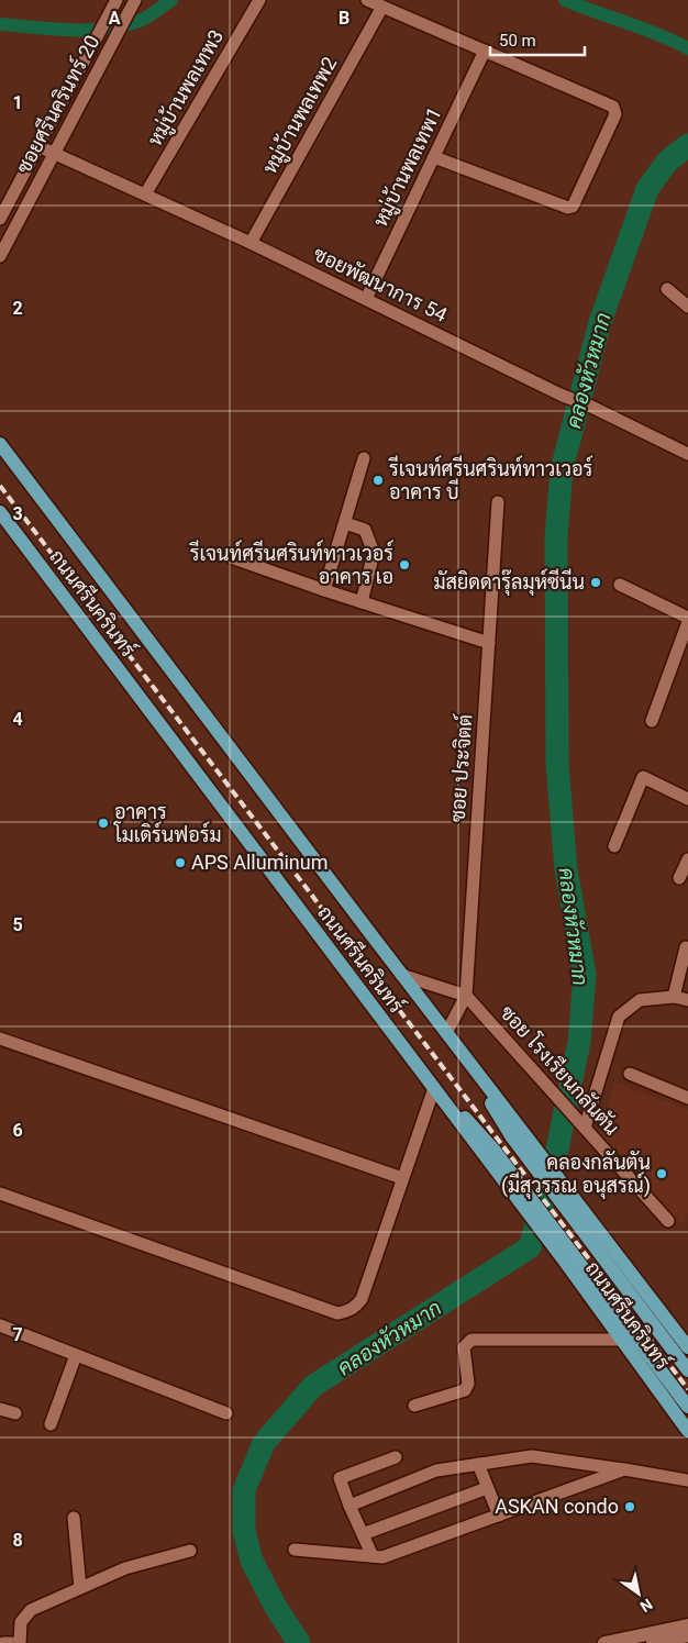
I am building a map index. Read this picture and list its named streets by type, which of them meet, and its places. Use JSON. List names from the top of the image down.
{
  "streets": {
    "main road": ["ถนนศรีนครินทร์"],
    "street": [
      "หมู่บ้านพลเทพ3",
      "ซอยศรีนครินทร์ 20",
      "หมู่บ้านพลเทพ2",
      "หมู่บ้านพลเทพ1",
      "ซอยพัฒนาการ 54",
      "ซอย ประจิตต์",
      "ซอย โรงเรียนกลันตัน"
    ]
  },
  "crossings": [
    ["หมู่บ้านพลเทพ3", "ซอยพัฒนาการ 54"],
    ["ซอยศรีนครินทร์ 20", "ซอยพัฒนาการ 54"],
    ["หมู่บ้านพลเทพ2", "ซอยพัฒนาการ 54"],
    ["หมู่บ้านพลเทพ1", "ซอยพัฒนาการ 54"],
    ["ถนนศรีนครินทร์", "ซอย ประจิตต์"],
    ["ซอย ประจิตต์", "ซอย โรงเรียนกลันตัน"]
  ],
  "water": ["คลองหัวหมาก"],
  "places": [
    "รีเจนท์ศรีนศรินท์ทาวเวอร์ อาคาร บี",
    "รีเจนท์ศรีนศรินท์ทาวเวอร์ อาคาร เอ",
    "มัสยิดดารุ๊ลมุห์ซีนีน",
    "อาคาร โมเดิร์นฟอร์ม",
    "APS Alluminum",
    "คลองกลันตัน (มีสุวรรณ อนุสรณ์)",
    "ASKAN condo"
  ],
  "scale_bar": "50 m",
  "north": "bottom right",
  "grid": {
    "columns": ["A", "B"],
    "rows": [
      "1",
      "2",
      "3",
      "4",
      "5",
      "6",
      "7",
      "8"
    ]
  }
}
